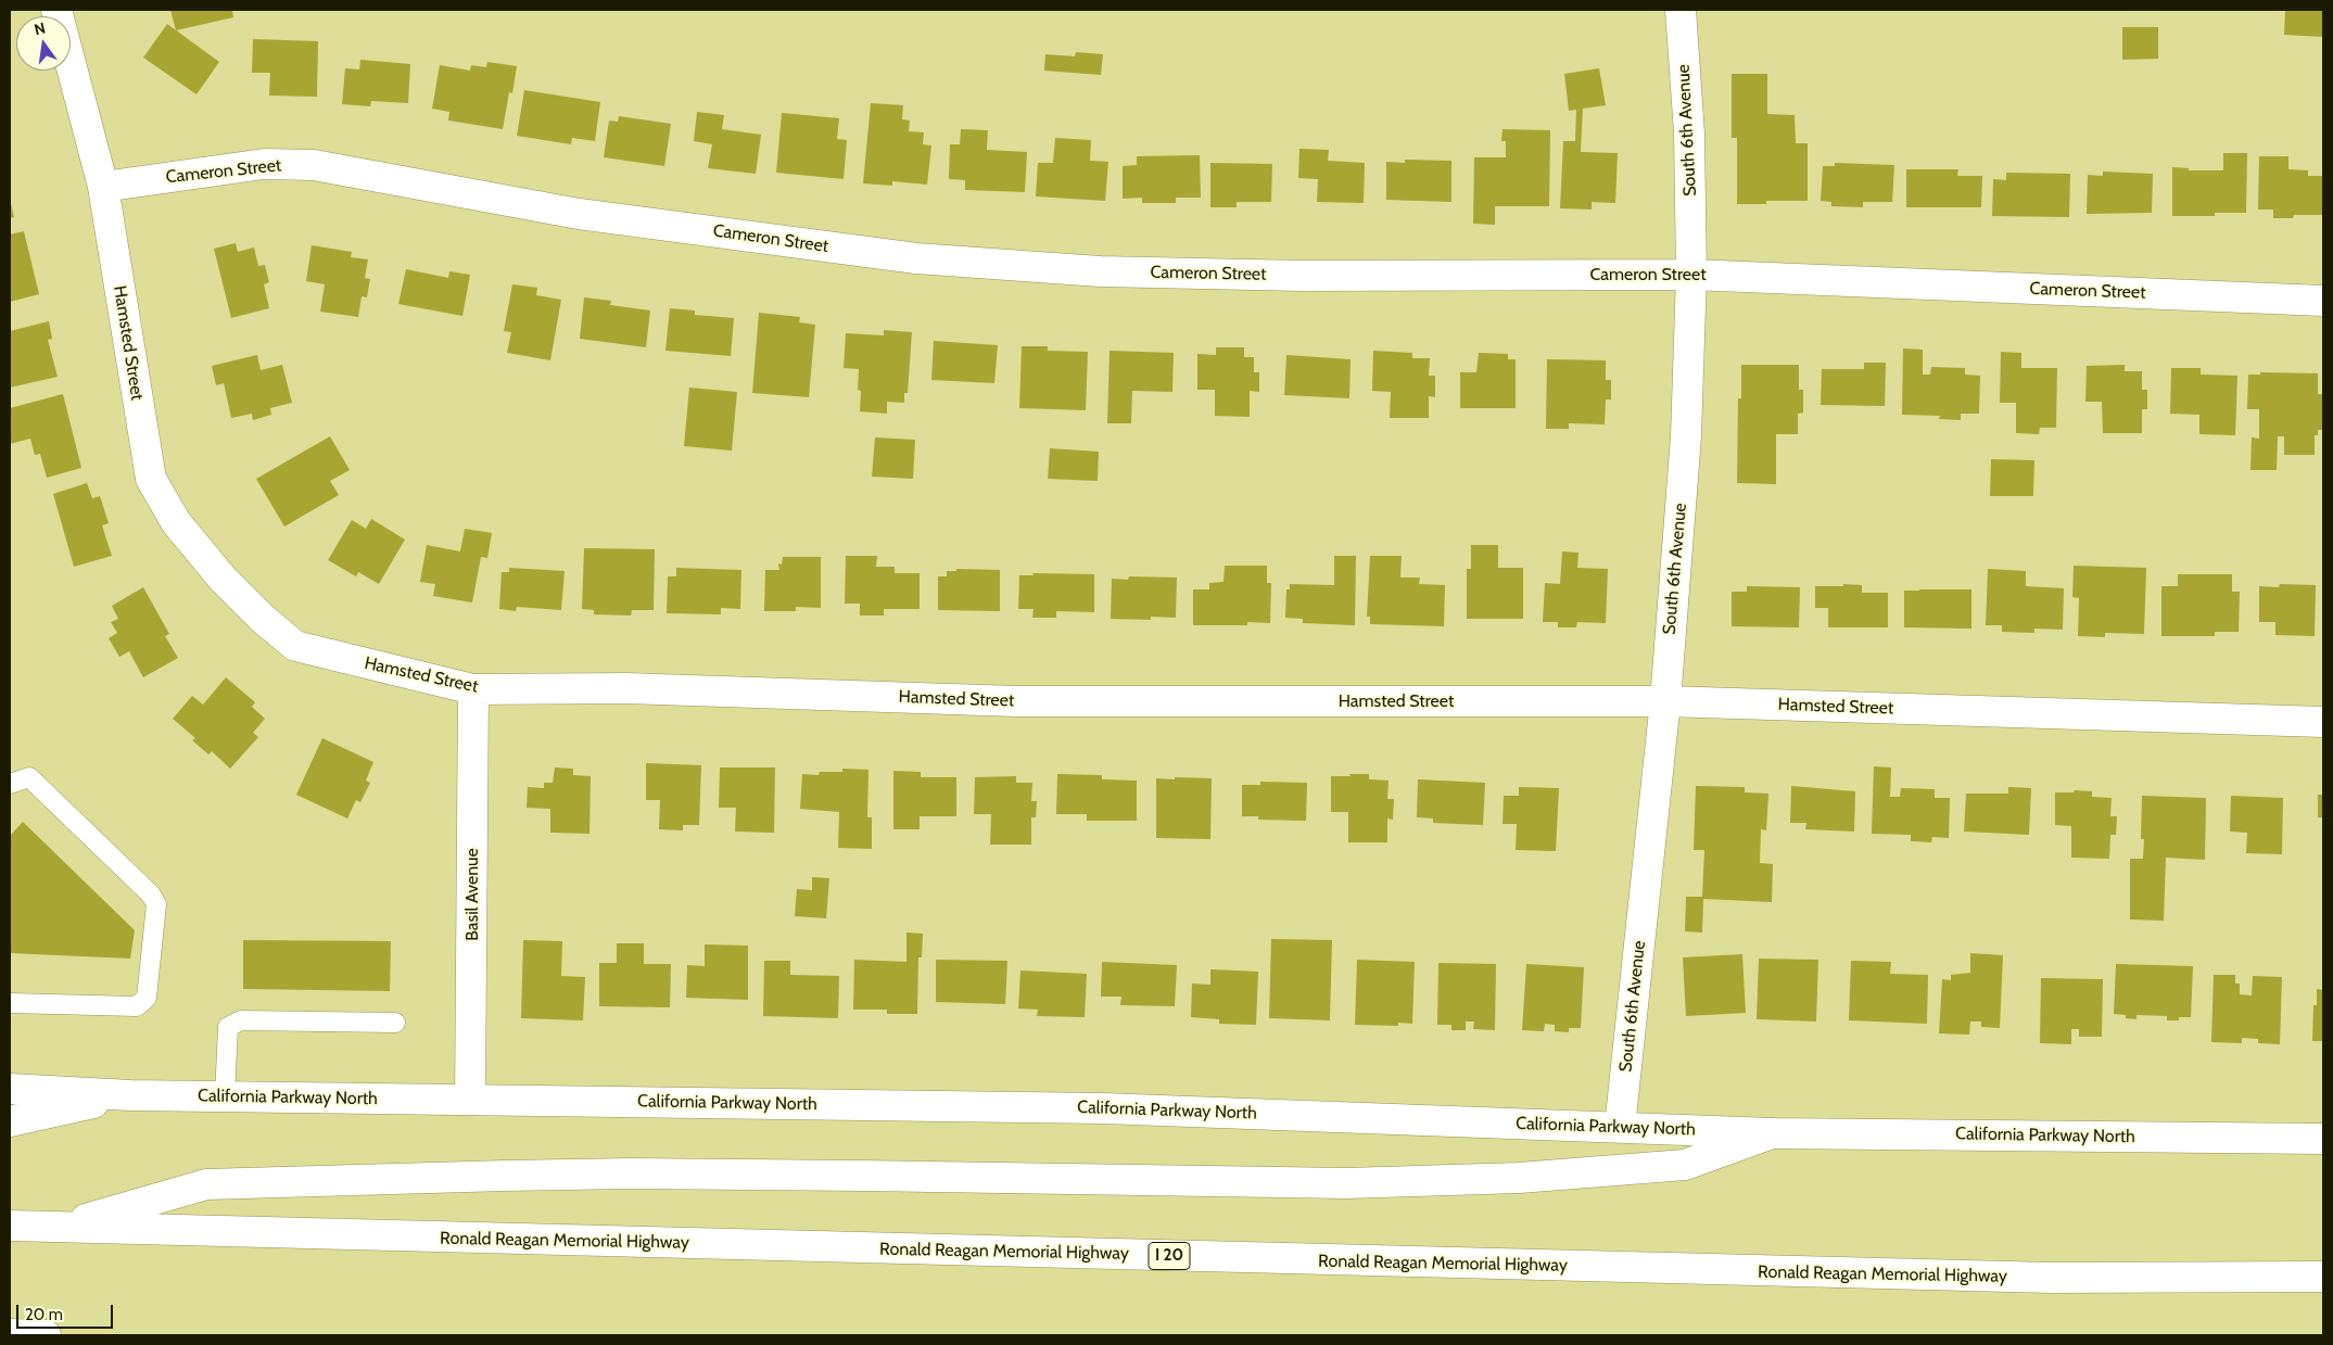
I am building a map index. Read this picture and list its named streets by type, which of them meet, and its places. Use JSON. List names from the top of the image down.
{
  "streets": {
    "main road": [
      "South 6th Avenue",
      "Cameron Street",
      "Hamsted Street",
      "Basil Avenue",
      "California Parkway North",
      "Ronald Reagan Memorial Highway",
      "I 20"
    ]
  },
  "crossings": [
    ["South 6th Avenue", "Cameron Street"],
    ["South 6th Avenue", "Hamsted Street"],
    ["South 6th Avenue", "California Parkway North"],
    ["Cameron Street", "Hamsted Street"],
    ["Hamsted Street", "Basil Avenue"],
    ["Basil Avenue", "California Parkway North"]
  ],
  "scale_bar": "20 m",
  "north": "top"
}
